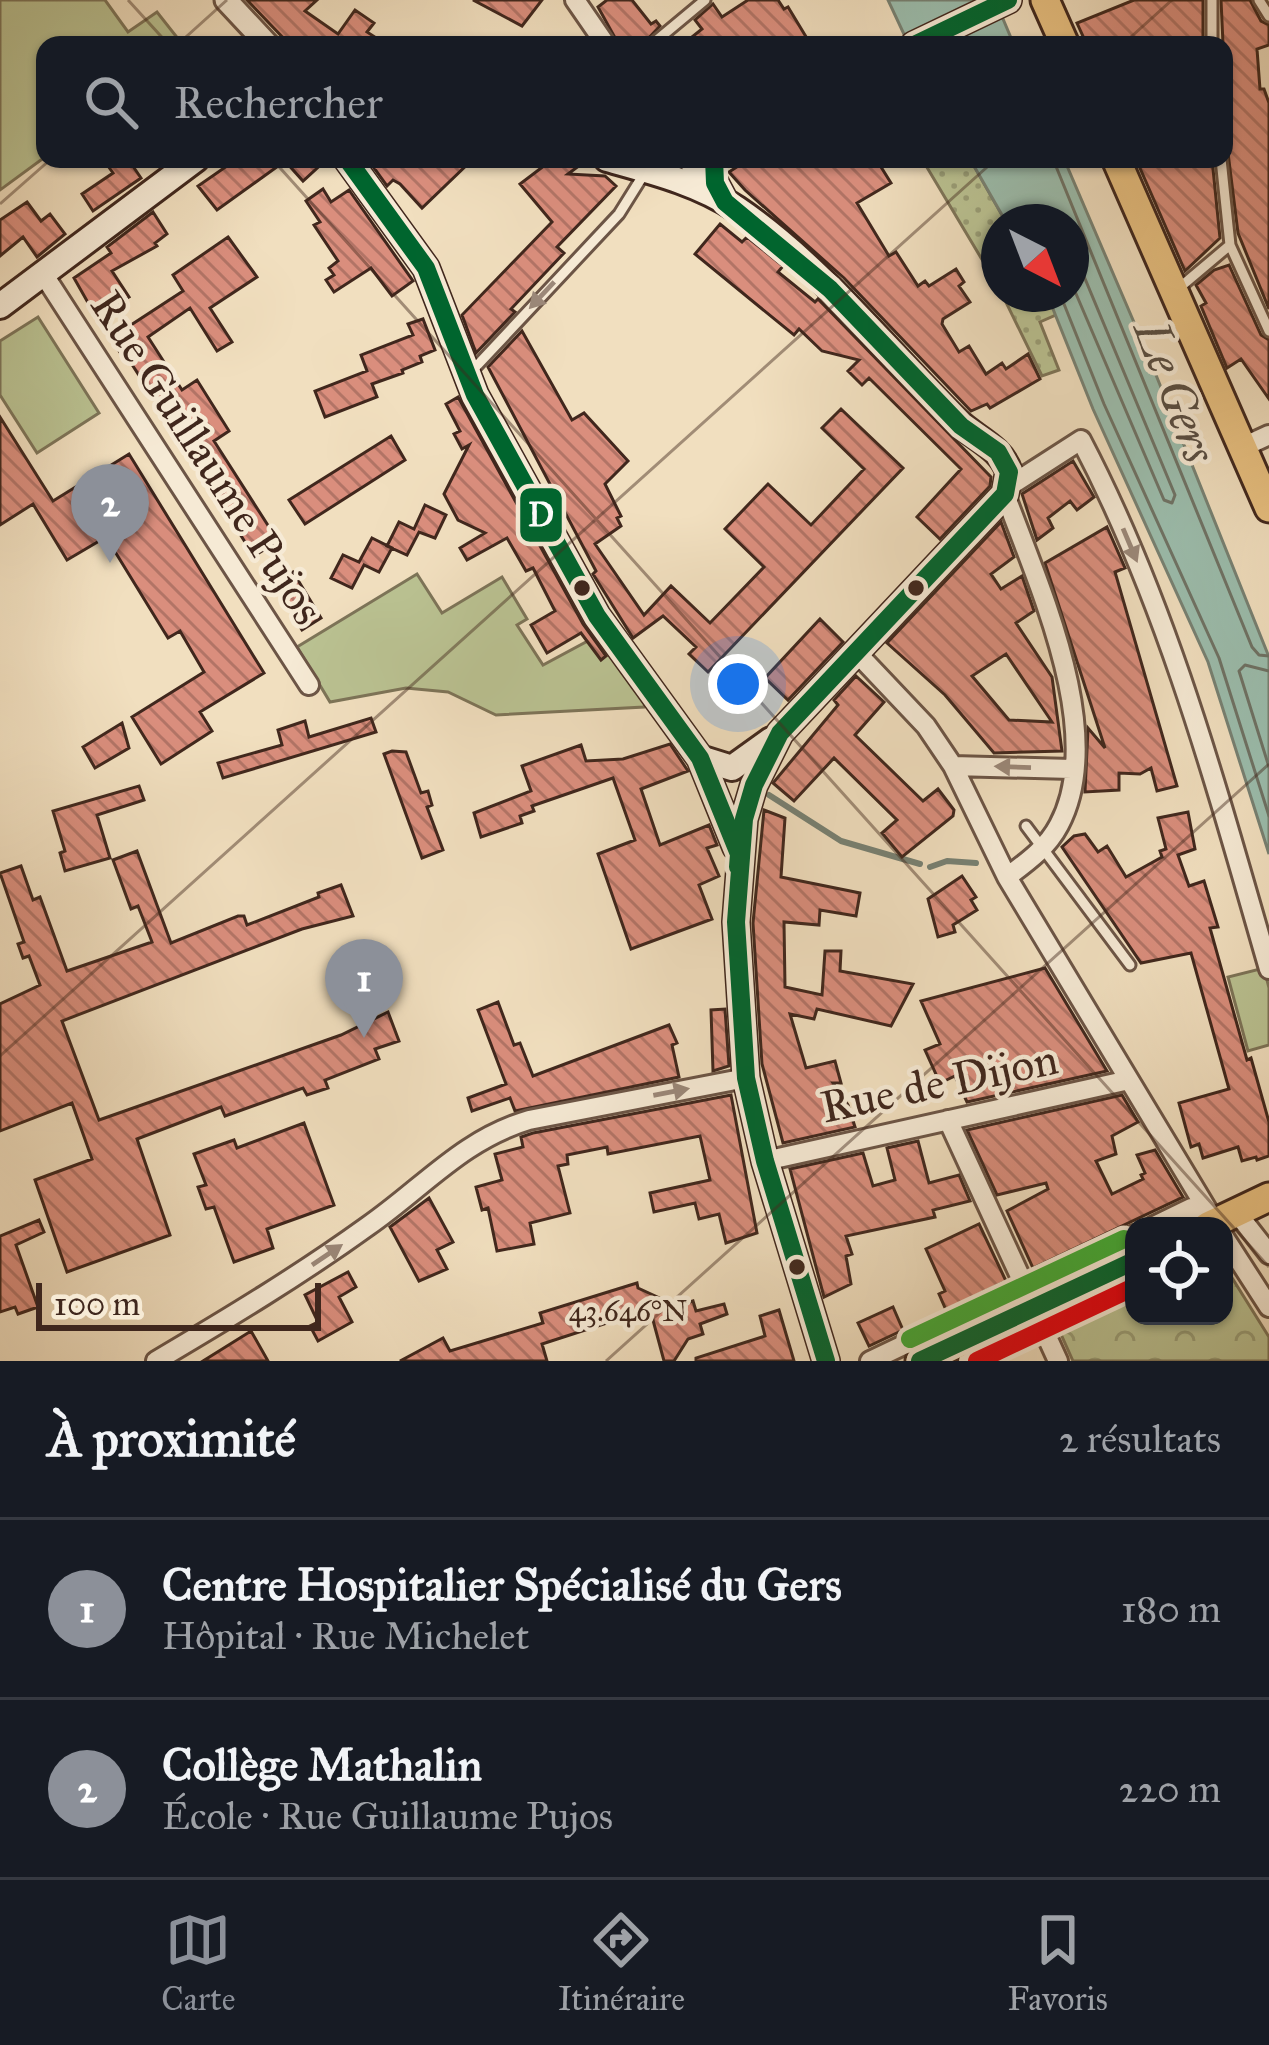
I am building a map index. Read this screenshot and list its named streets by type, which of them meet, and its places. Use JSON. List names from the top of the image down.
{
  "streets": {
    "street": ["Rue Guillaume Pujos", "Rue de Dijon"]
  },
  "water": ["Le Gers"],
  "lines": ["transit line D"],
  "scale_bar": "100 m",
  "north": "bottom right",
  "page": {
    "search": "Rechercher",
    "pins": ["2", "1"],
    "scale": "100 m",
    "heading": ["À proximité", "2 résultats"],
    "list": [
      {
        "mark": "1",
        "name": "Centre Hospitalier Spécialisé du Gers",
        "note": "Hôpital · Rue Michelet",
        "value": "180 m"
      },
      {
        "mark": "2",
        "name": "Collège Mathalin",
        "note": "École · Rue Guillaume Pujos",
        "value": "220 m"
      }
    ],
    "nav": ["Carte", "Itinéraire", "Favoris"]
  },
  "coordinates": ["43.646°N"]
}
